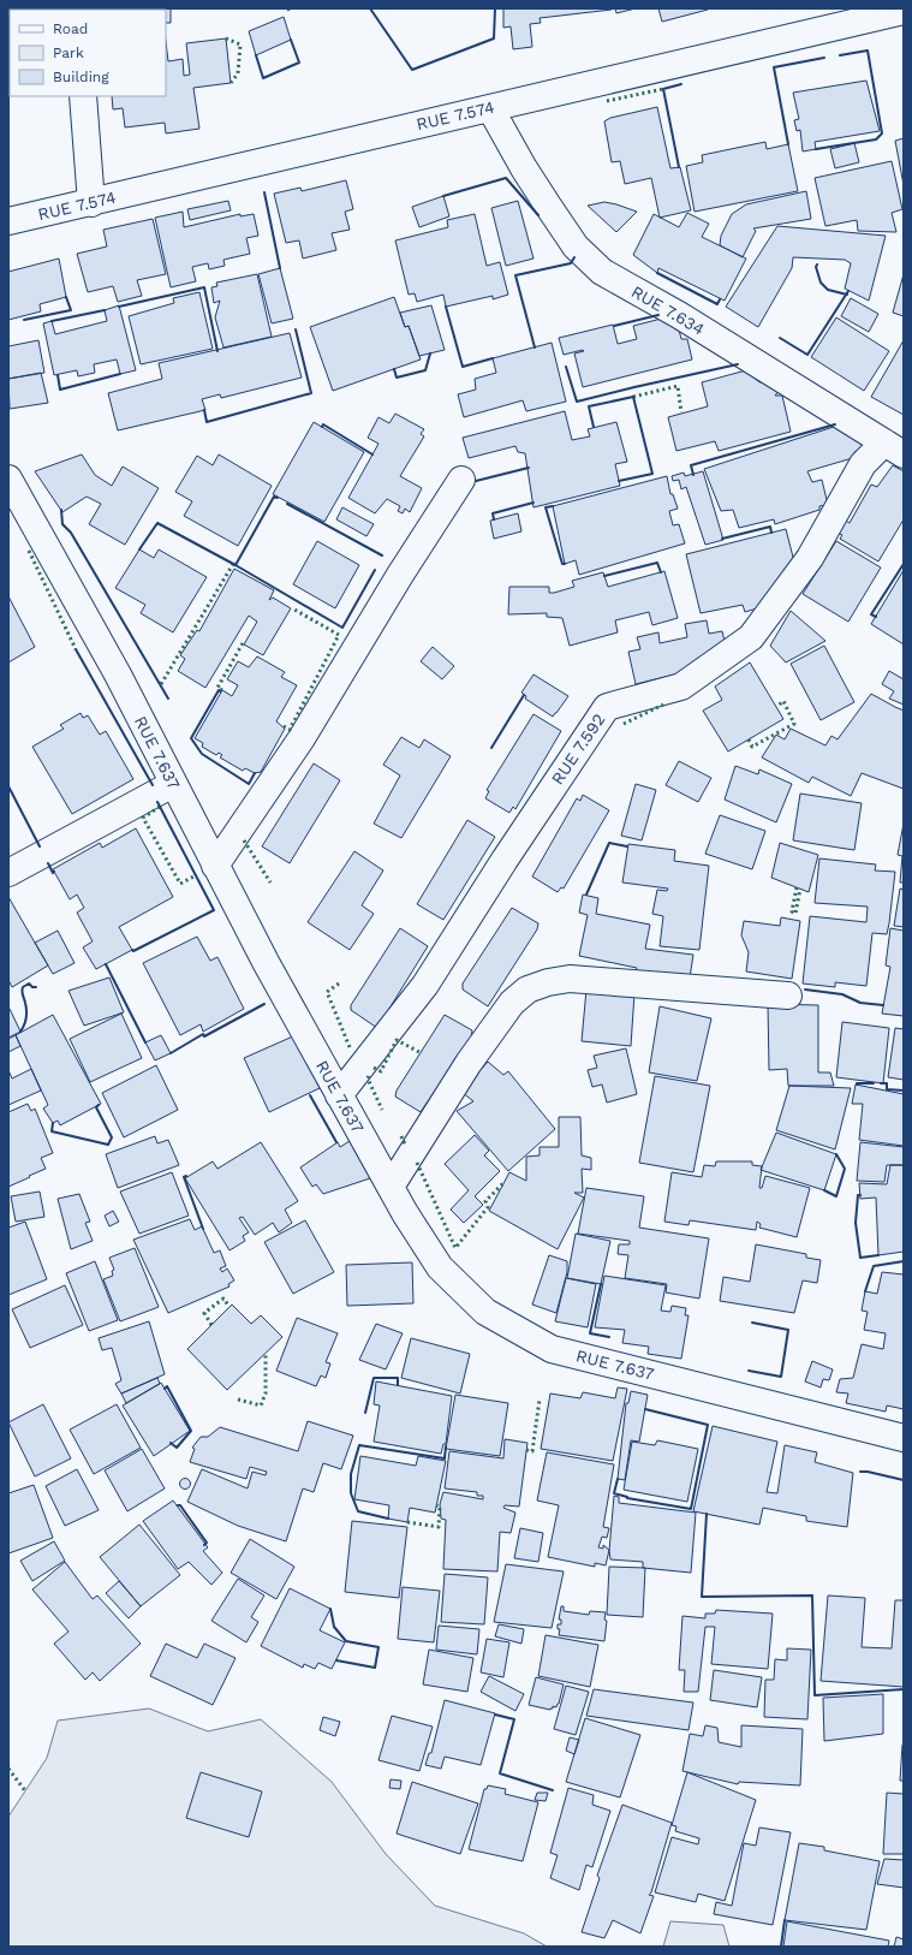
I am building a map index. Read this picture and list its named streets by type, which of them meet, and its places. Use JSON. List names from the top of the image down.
{
  "streets": {
    "street": [
      "RUE 7.574",
      "RUE 7.634",
      "RUE 7.592",
      "RUE 7.637"
    ]
  },
  "crossings": [
    ["RUE 7.574", "RUE 7.634"],
    ["RUE 7.634", "RUE 7.592"],
    ["RUE 7.592", "RUE 7.637"]
  ],
  "legend": ["Road", "Park", "Building"]
}
